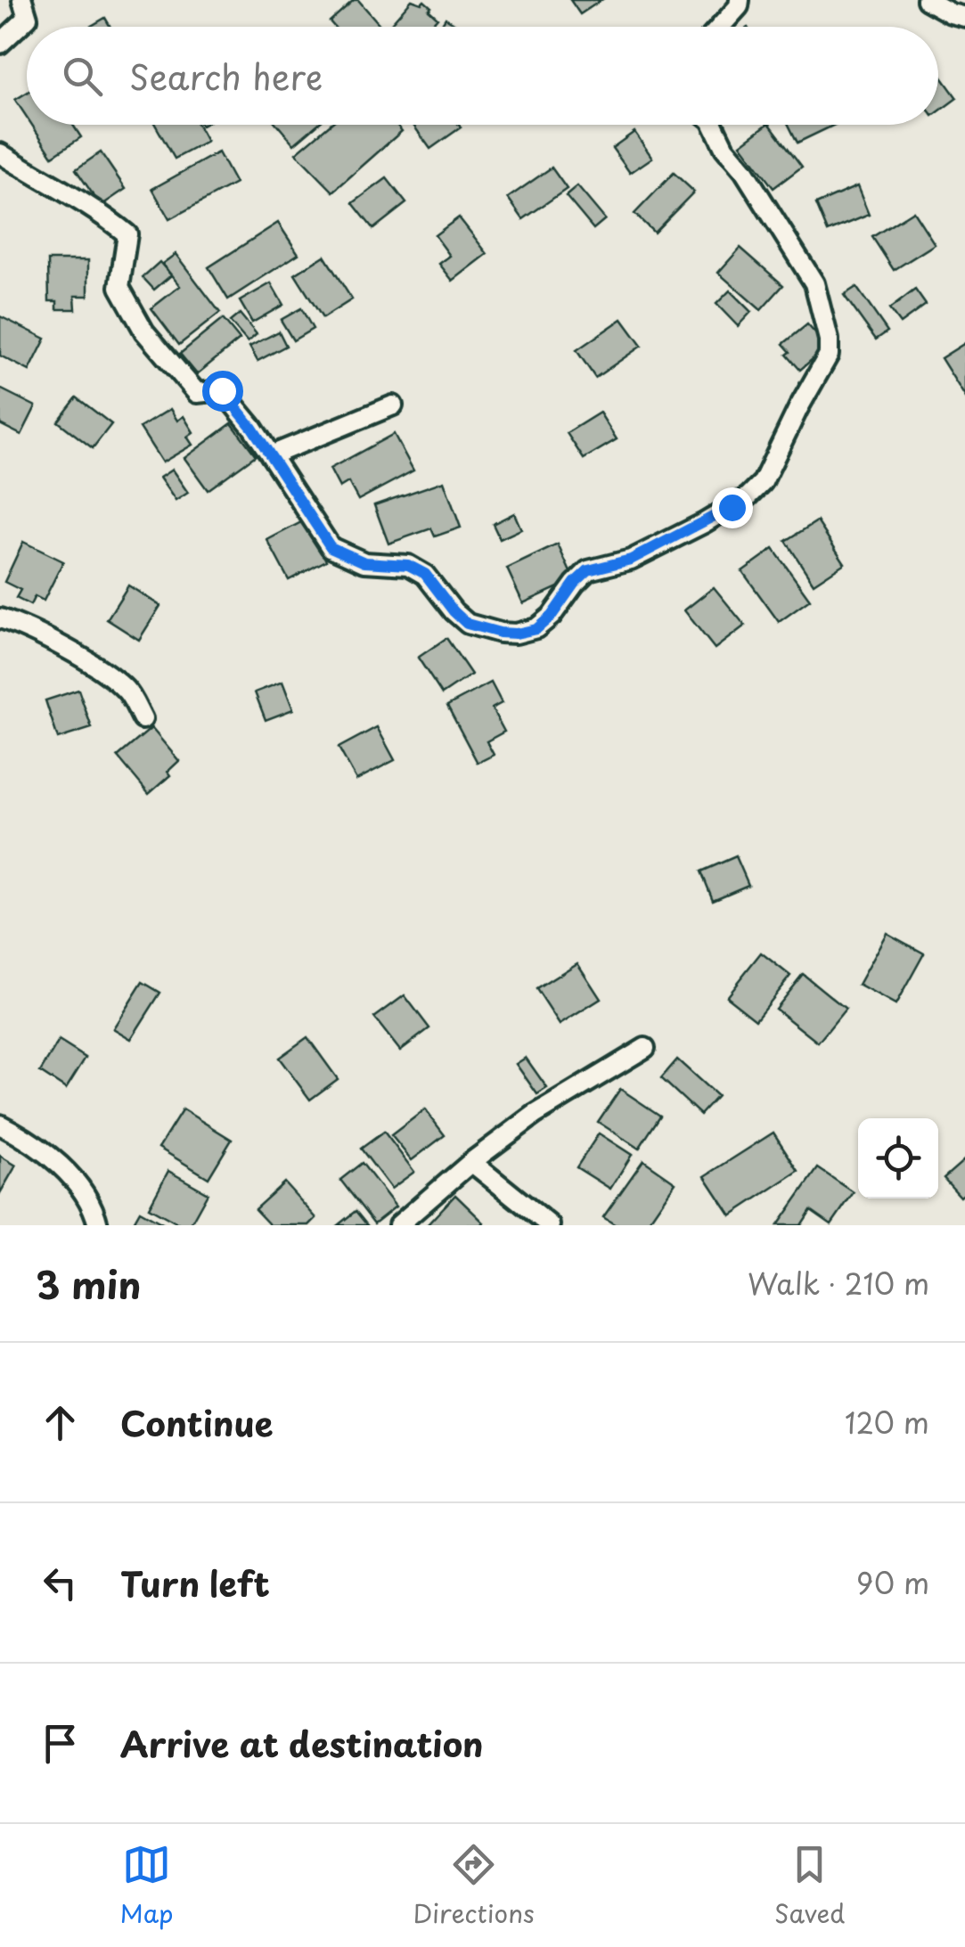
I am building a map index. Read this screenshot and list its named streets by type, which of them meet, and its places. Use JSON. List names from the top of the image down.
{
  "page": {
    "search": "Search here",
    "heading": ["3 min", "Walk · 210 m"],
    "list": [
      ["Continue", "120 m"],
      ["Turn left", "90 m"],
      "Arrive at destination"
    ],
    "nav": ["Map", "Directions", "Saved"]
  }
}
